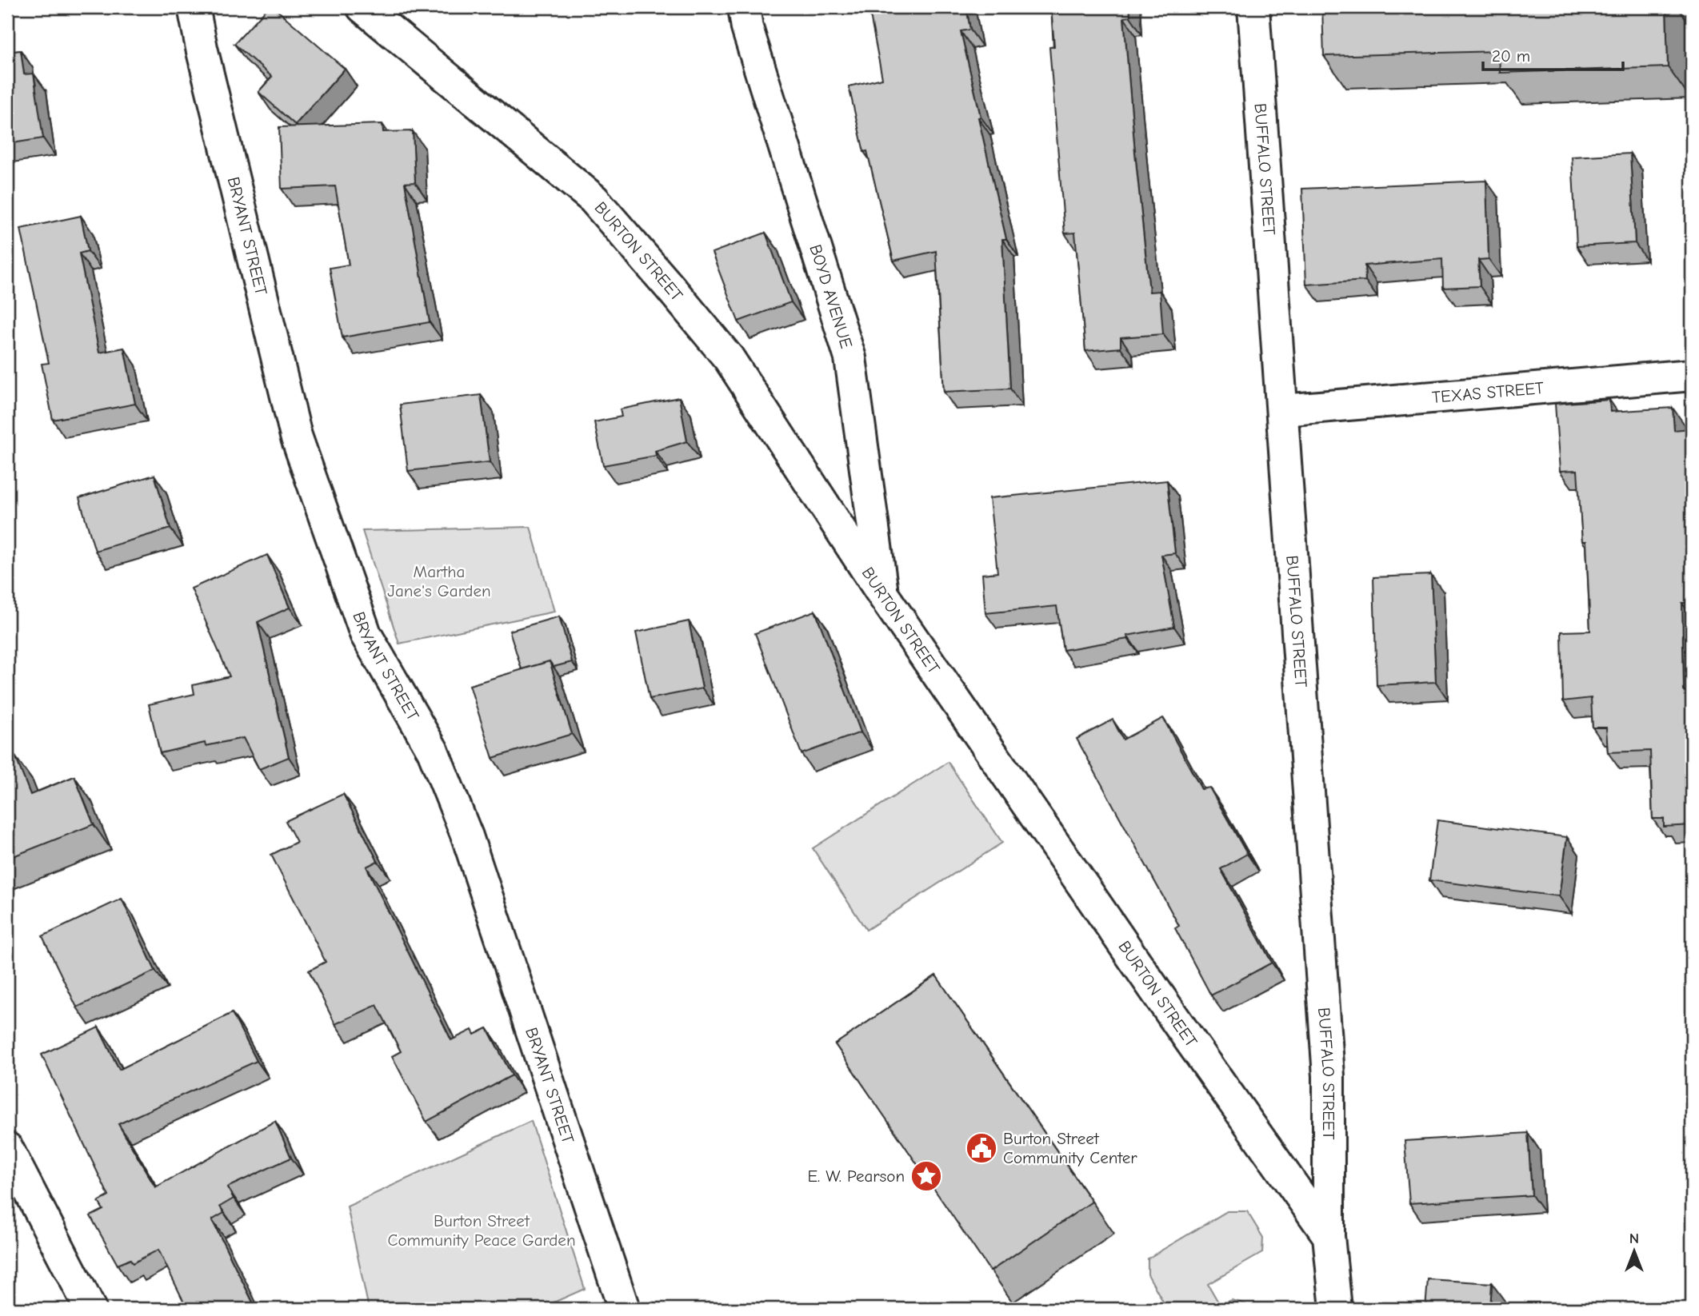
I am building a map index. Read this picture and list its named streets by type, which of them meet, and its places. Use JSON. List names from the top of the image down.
{
  "streets": {
    "street": [
      "BUFFALO STREET",
      "BRYANT STREET",
      "BURTON STREET",
      "BOYD AVENUE",
      "TEXAS STREET"
    ]
  },
  "crossings": [
    ["BUFFALO STREET", "BURTON STREET"],
    ["BUFFALO STREET", "TEXAS STREET"],
    ["BURTON STREET", "BOYD AVENUE"]
  ],
  "parks": ["Martha Jane's Garden", "Burton Street Community Peace Garden"],
  "places": {
    "public building": ["Burton Street Community Center"],
    "place": ["E. W. Pearson"]
  },
  "scale_bar": "20 m",
  "north": "top"
}
